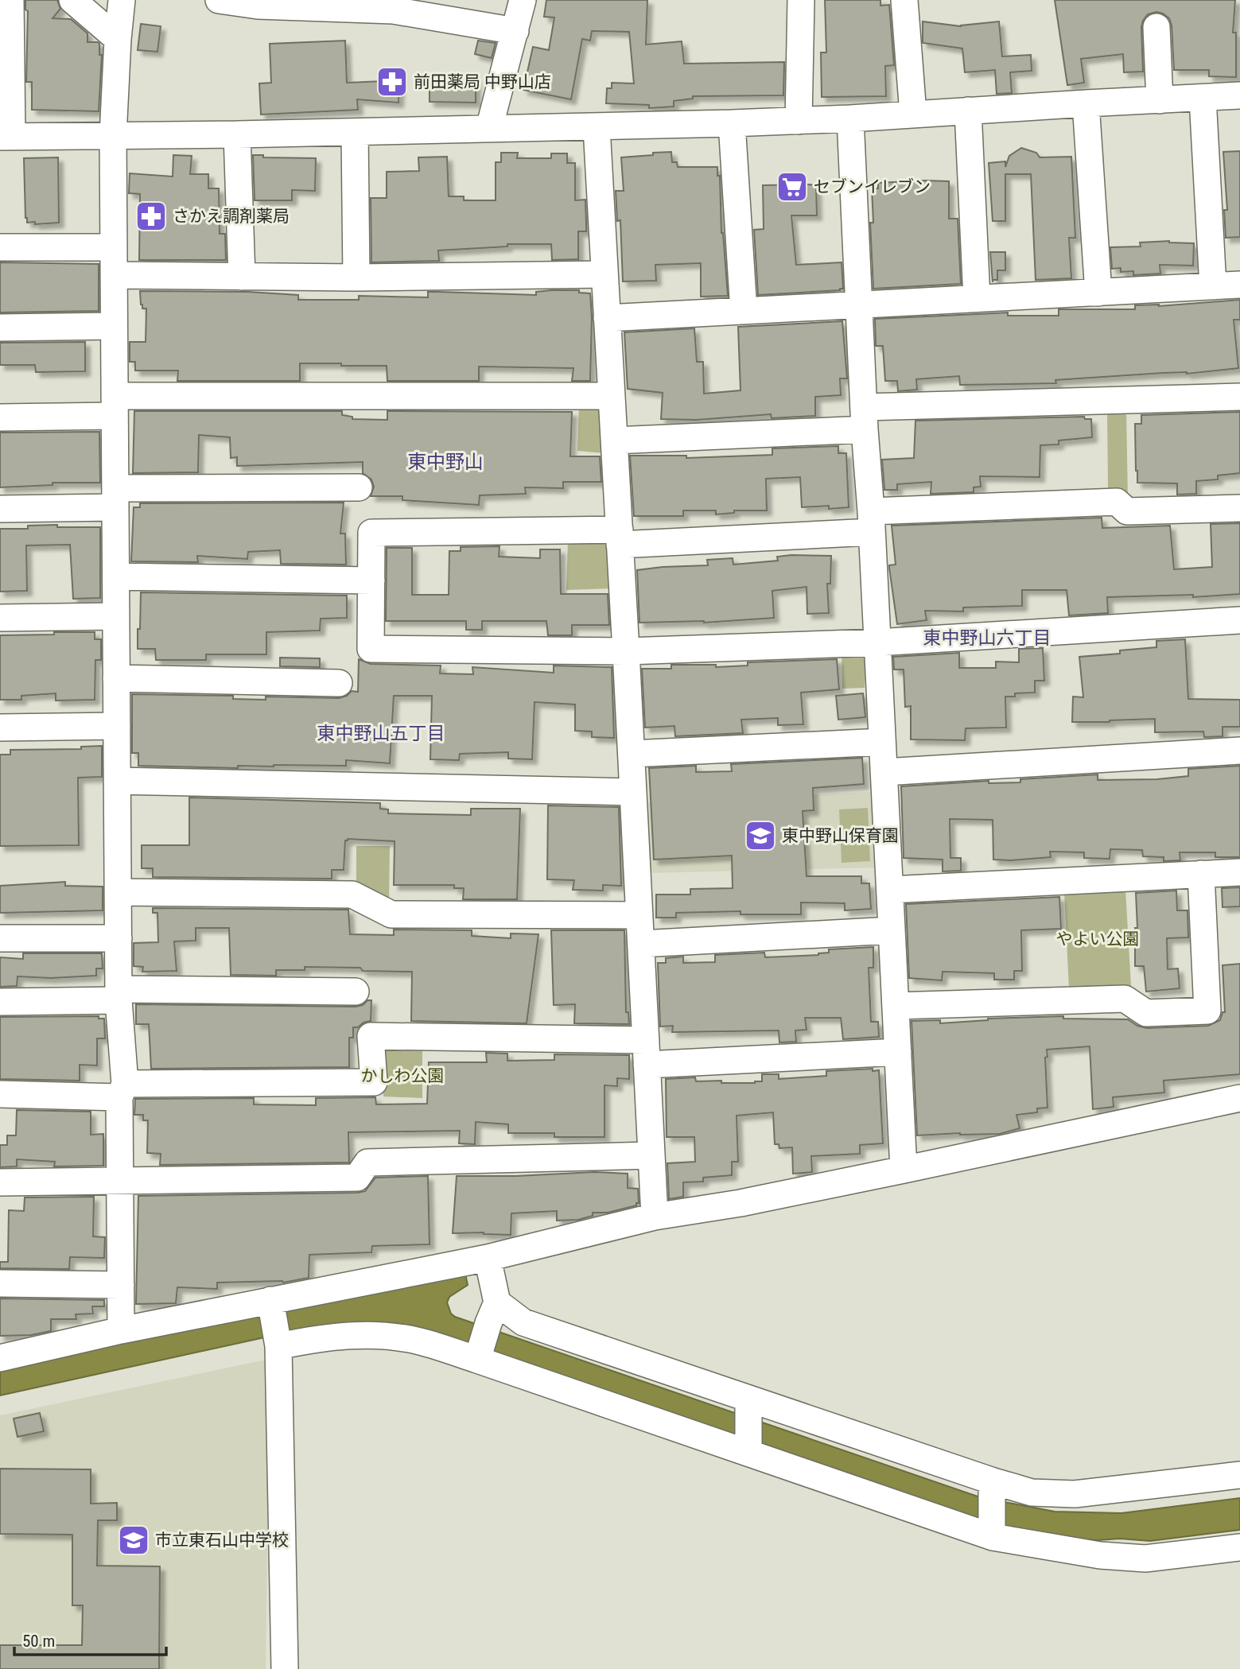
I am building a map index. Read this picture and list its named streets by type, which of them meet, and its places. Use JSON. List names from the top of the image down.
{
  "districts": ["東中野山", "東中野山六丁目", "東中野山五丁目"],
  "parks": ["やよい公園", "かしわ公園"],
  "places": {
    "pharmacy": ["前田薬局 中野山店", "さかえ調剤薬局"],
    "supermarket": ["セブンイレブン"],
    "school or university": ["東中野山保育園", "市立東石山中学校"]
  },
  "scale_bar": "50 m"
}
